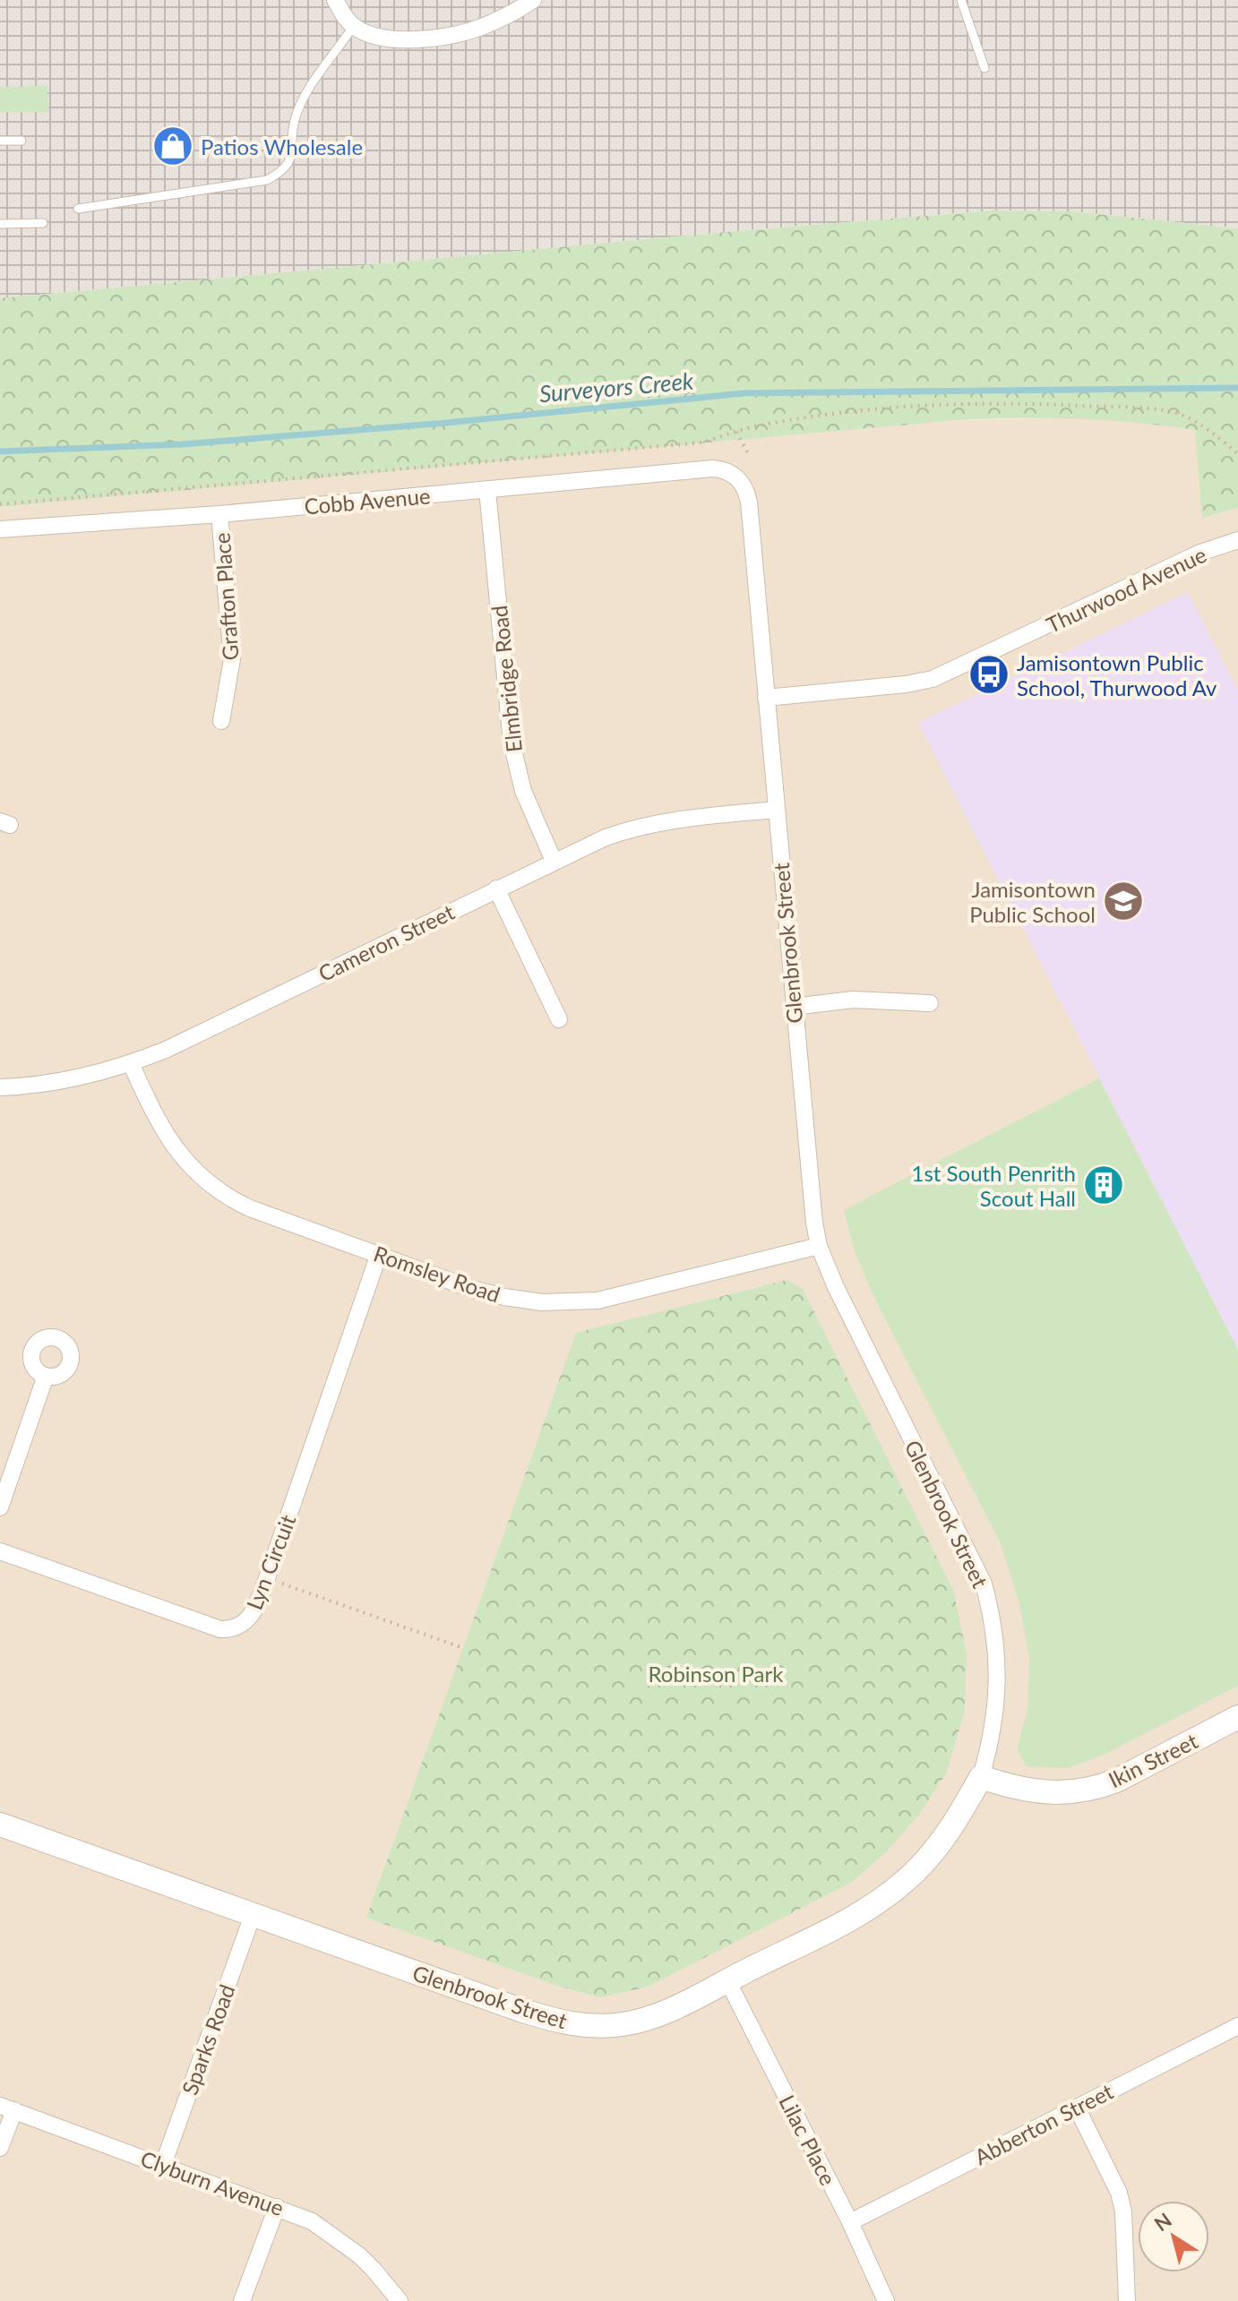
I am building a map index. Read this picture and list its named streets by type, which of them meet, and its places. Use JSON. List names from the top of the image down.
{
  "streets": {
    "street": [
      "Cobb Avenue",
      "Thurwood Avenue",
      "Grafton Place",
      "Elmbridge Road",
      "Cameron Street",
      "Glenbrook Street",
      "Romsley Road",
      "Lyn Circuit",
      "Ikin Street",
      "Sparks Road",
      "Abberton Street",
      "Lilac Place",
      "Clyburn Avenue"
    ]
  },
  "crossings": [
    ["Cobb Avenue", "Grafton Place"],
    ["Cobb Avenue", "Elmbridge Road"],
    ["Cobb Avenue", "Glenbrook Street"],
    ["Thurwood Avenue", "Glenbrook Street"],
    ["Elmbridge Road", "Cameron Street"],
    ["Cameron Street", "Glenbrook Street"],
    ["Cameron Street", "Romsley Road"],
    ["Glenbrook Street", "Romsley Road"],
    ["Glenbrook Street", "Ikin Street"],
    ["Glenbrook Street", "Sparks Road"],
    ["Glenbrook Street", "Lilac Place"],
    ["Romsley Road", "Lyn Circuit"],
    ["Sparks Road", "Clyburn Avenue"],
    ["Abberton Street", "Lilac Place"]
  ],
  "water": ["Surveyors Creek"],
  "parks": ["Robinson Park"],
  "places": {
    "shop": ["Patios Wholesale"],
    "bus stop": ["Jamisontown Public School, Thurwood Av"],
    "school or university": ["Jamisontown Public School"],
    "building": ["1st South Penrith Scout Hall"]
  },
  "north": "top left"
}
